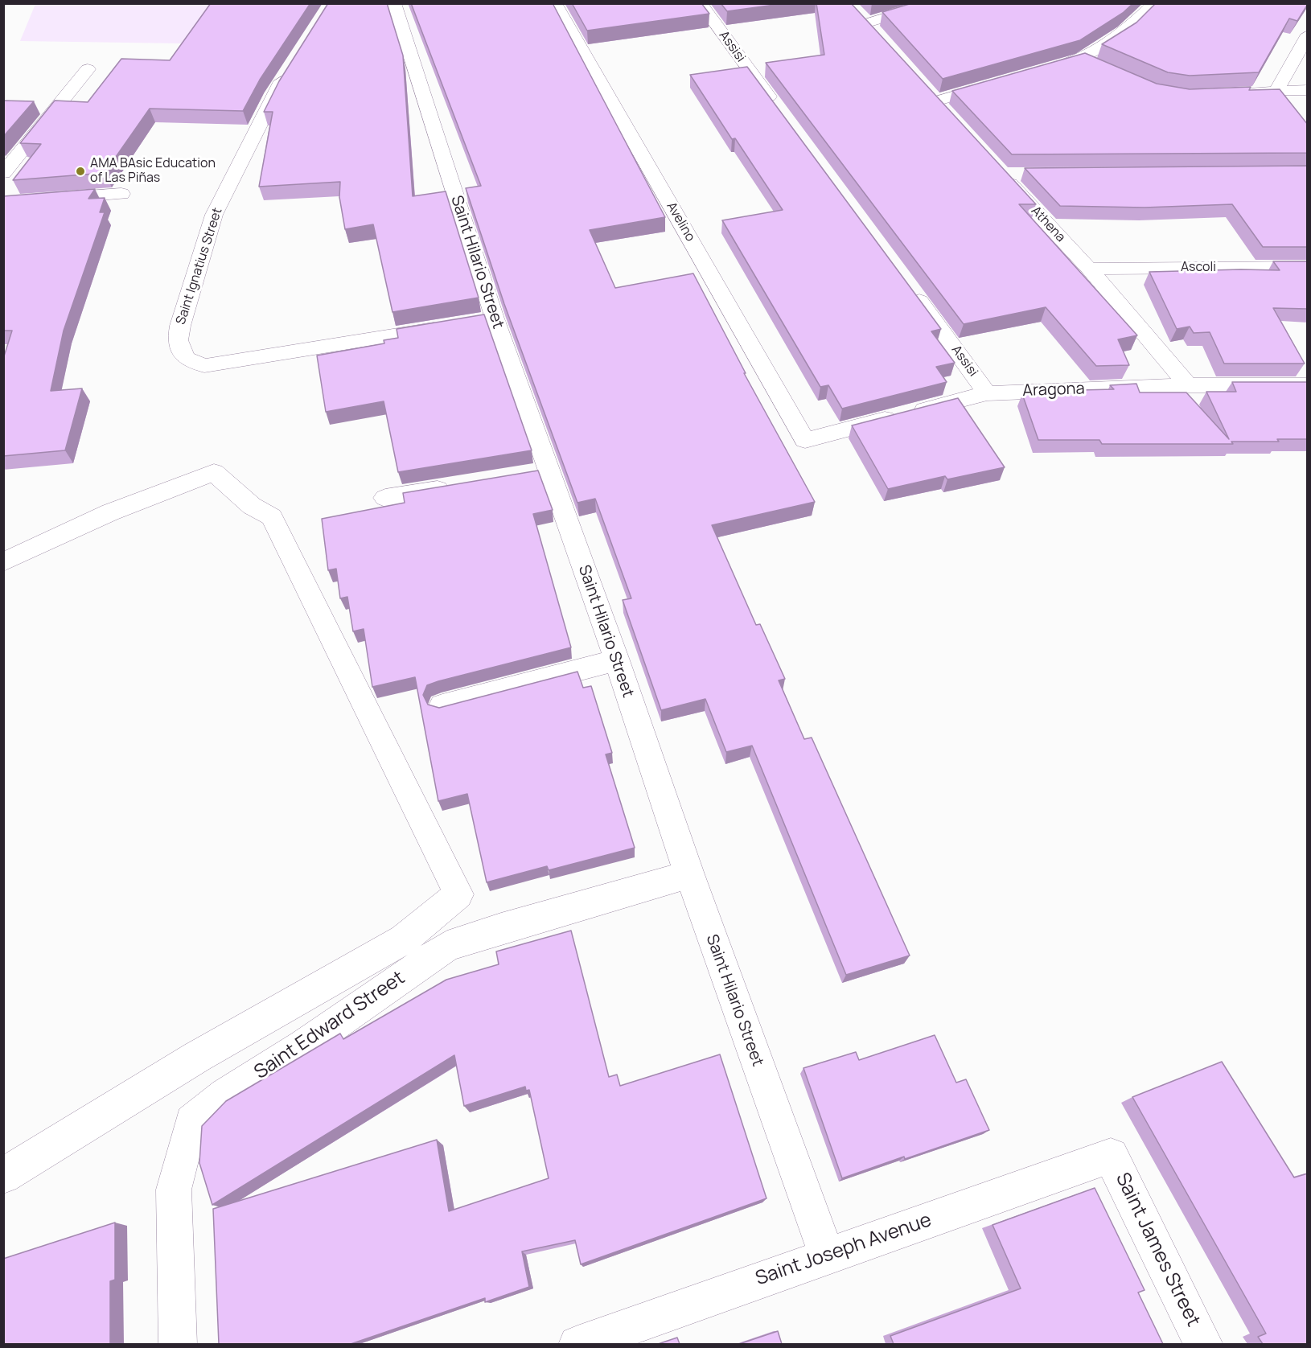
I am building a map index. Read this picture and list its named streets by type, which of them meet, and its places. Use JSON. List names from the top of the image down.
{
  "streets": {
    "street": [
      "Assisi",
      "Avelino",
      "Athena",
      "Saint Hilario Street",
      "Saint Ignatius Street",
      "Ascoli",
      "Aragona",
      "Saint Edward Street",
      "Saint Joseph Avenue",
      "Saint James Street"
    ]
  },
  "crossings": [
    ["Assisi", "Aragona"],
    ["Avelino", "Aragona"],
    ["Athena", "Ascoli"],
    ["Athena", "Aragona"],
    ["Saint Hilario Street", "Saint Edward Street"],
    ["Saint Hilario Street", "Saint Joseph Avenue"],
    ["Saint Joseph Avenue", "Saint James Street"]
  ],
  "places": ["AMA BAsic Education of Las Piñas"]
}
